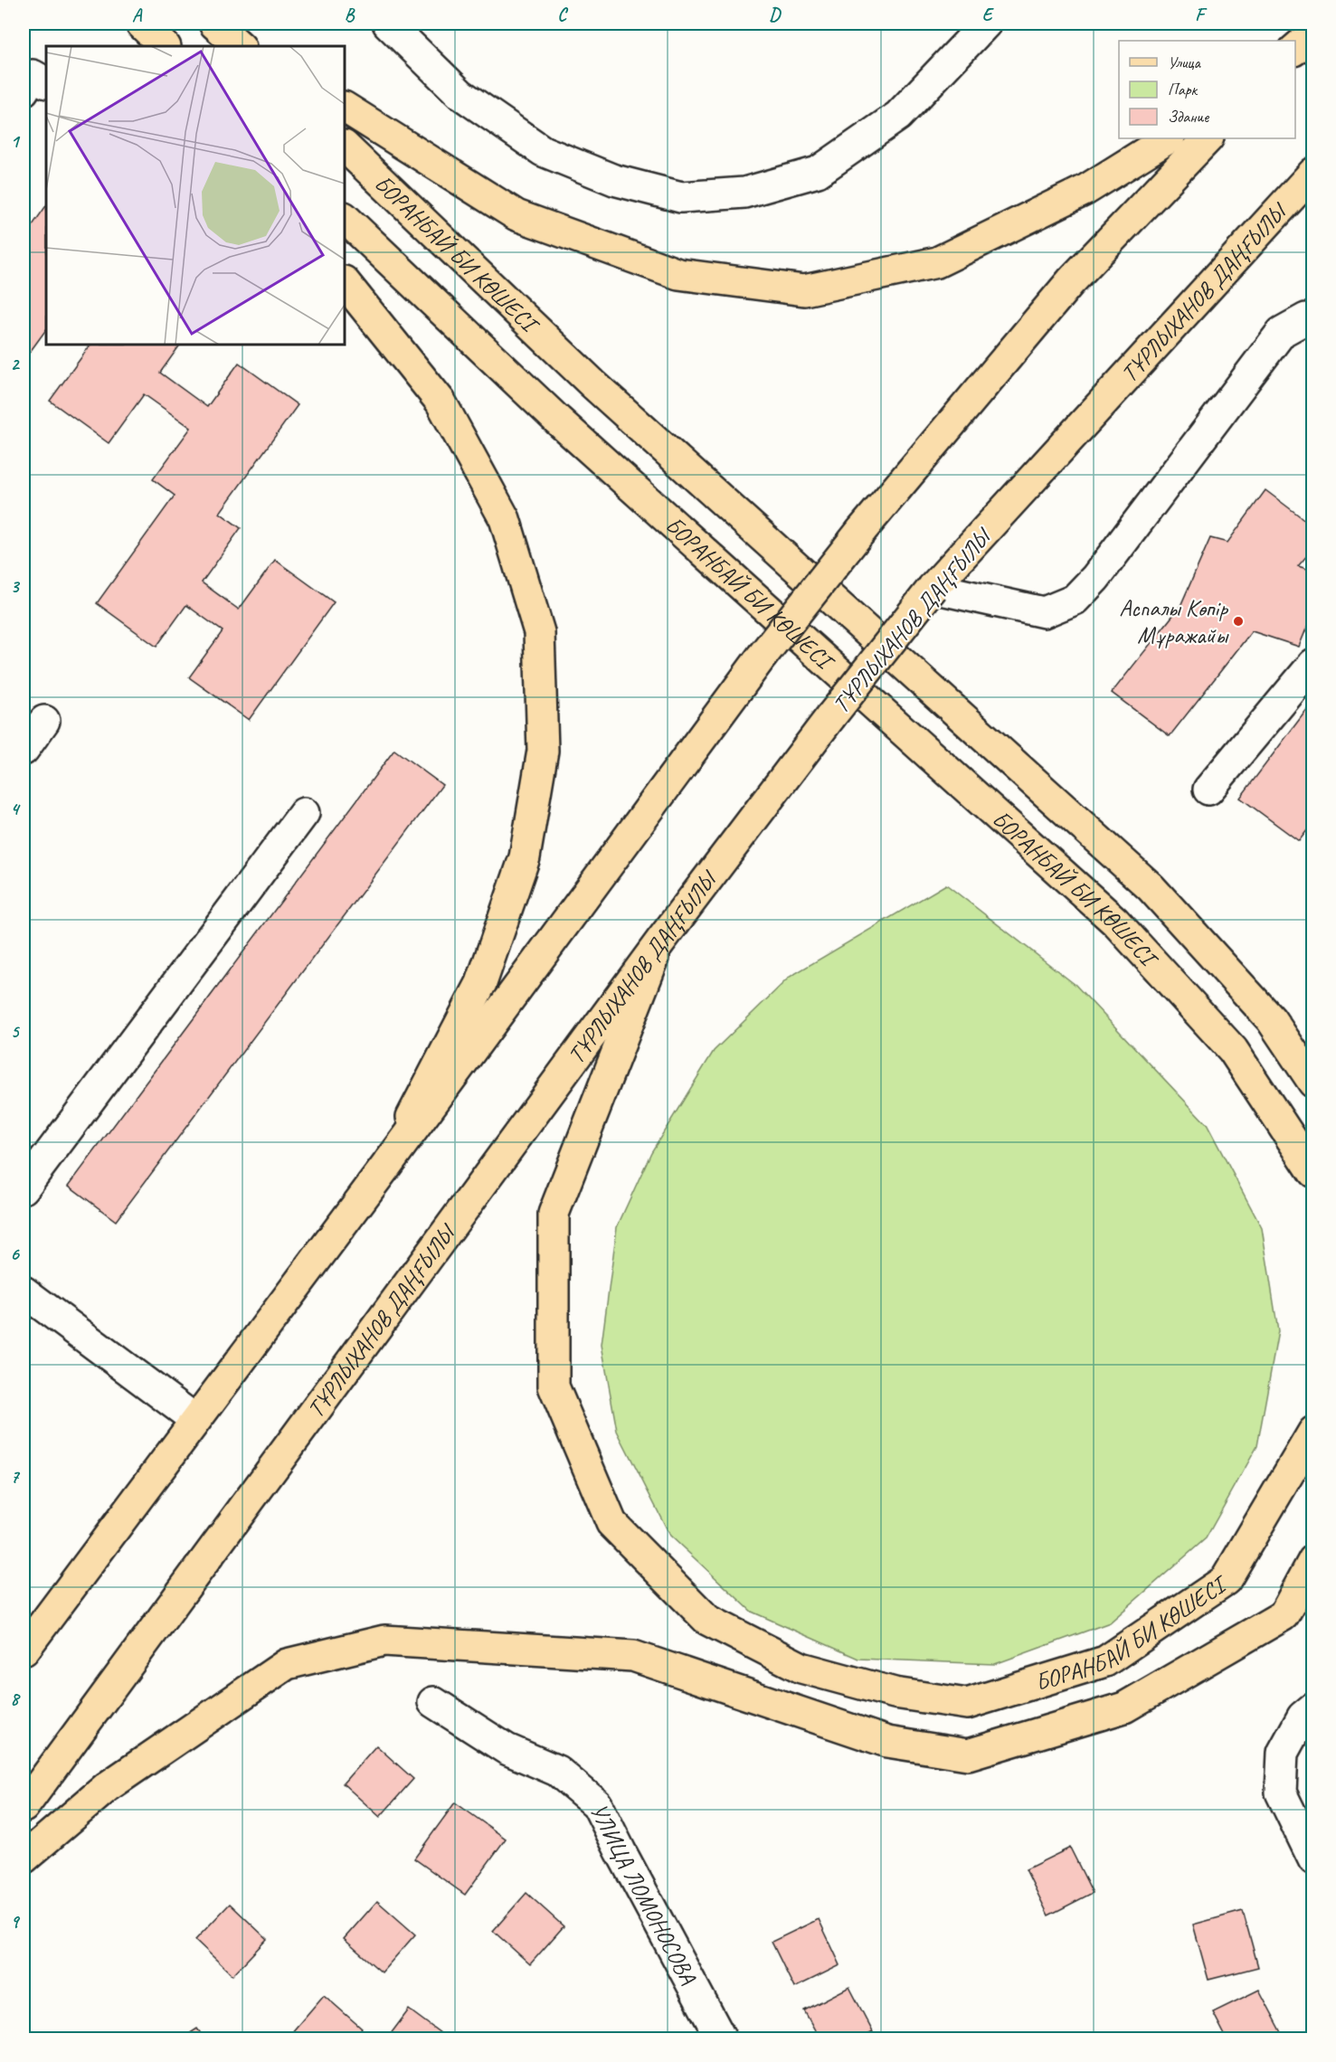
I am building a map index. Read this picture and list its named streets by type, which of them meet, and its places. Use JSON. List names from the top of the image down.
{
  "streets": {
    "main road": ["БОРАНБАЙ БИ КӨШЕСІ", "ТҰРЛЫХАНОВ ДАҢҒЫЛЫ"],
    "street": ["УЛИЦА ЛОМОНОСОВА"]
  },
  "crossings": [
    ["БОРАНБАЙ БИ КӨШЕСІ", "ТҰРЛЫХАНОВ ДАҢҒЫЛЫ"]
  ],
  "places": ["Аспалы Көпір Мұражайы"],
  "legend": ["Улица", "Парк", "Здание"],
  "grid": {
    "columns": [
      "A",
      "B",
      "C",
      "D",
      "E",
      "F"
    ],
    "rows": [
      "1",
      "2",
      "3",
      "4",
      "5",
      "6",
      "7",
      "8",
      "9"
    ]
  }
}
